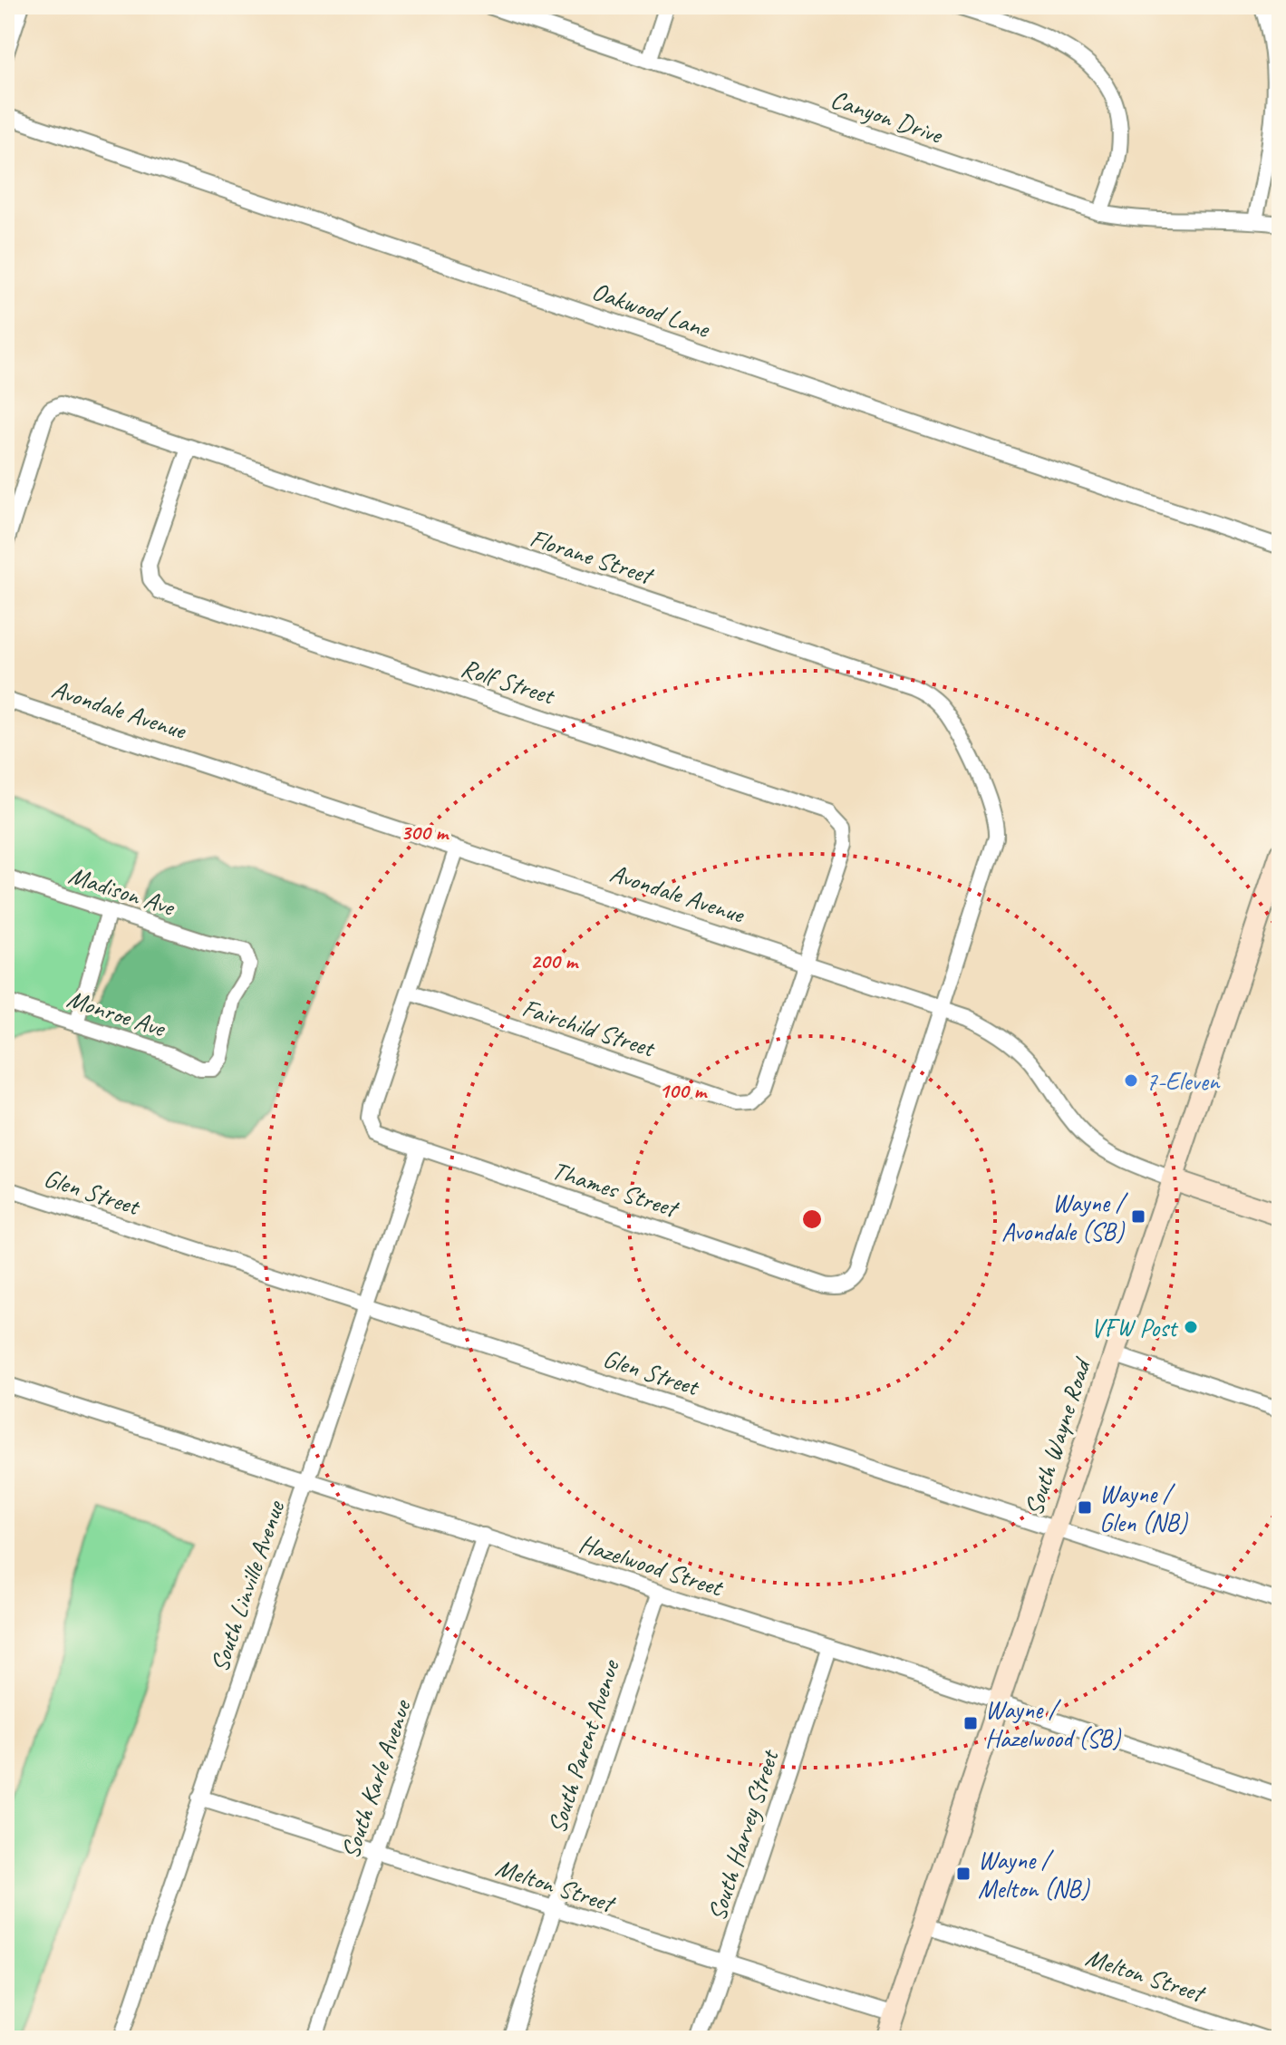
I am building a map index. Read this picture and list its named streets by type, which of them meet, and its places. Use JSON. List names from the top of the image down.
{
  "streets": {
    "main road": ["Avondale Avenue", "South Wayne Road"],
    "street": [
      "Canyon Drive",
      "Oakwood Lane",
      "Florane Street",
      "Rolf Street",
      "Madison Ave",
      "Monroe Ave",
      "Fairchild Street",
      "Thames Street",
      "Glen Street",
      "Hazelwood Street",
      "South Linville Avenue",
      "South Parent Avenue",
      "South Karle Avenue",
      "South Harvey Street",
      "Melton Street"
    ]
  },
  "crossings": [
    ["Florane Street", "Rolf Street"],
    ["Florane Street", "Avondale Avenue"],
    ["Florane Street", "Thames Street"],
    ["Rolf Street", "Avondale Avenue"],
    ["Rolf Street", "Fairchild Street"],
    ["Avondale Avenue", "Fairchild Street"],
    ["Avondale Avenue", "Thames Street"],
    ["Avondale Avenue", "South Wayne Road"],
    ["Madison Ave", "Monroe Ave"],
    ["Fairchild Street", "Thames Street"],
    ["Thames Street", "South Linville Avenue"],
    ["Glen Street", "South Wayne Road"],
    ["Glen Street", "South Linville Avenue"],
    ["South Wayne Road", "Hazelwood Street"],
    ["South Wayne Road", "Melton Street"],
    ["Hazelwood Street", "South Linville Avenue"],
    ["Hazelwood Street", "South Parent Avenue"],
    ["Hazelwood Street", "South Karle Avenue"],
    ["Hazelwood Street", "South Harvey Street"],
    ["South Linville Avenue", "Melton Street"],
    ["South Parent Avenue", "Melton Street"],
    ["South Karle Avenue", "Melton Street"],
    ["South Harvey Street", "Melton Street"]
  ],
  "places": {
    "other": ["7-Eleven", "VFW Post"],
    "transit": [
      "Wayne / Avondale (SB)",
      "Wayne / Glen (NB)",
      "Wayne / Hazelwood (SB)",
      "Wayne / Melton (NB)"
    ]
  },
  "rings": ["300 m", "200 m", "100 m"]
}
